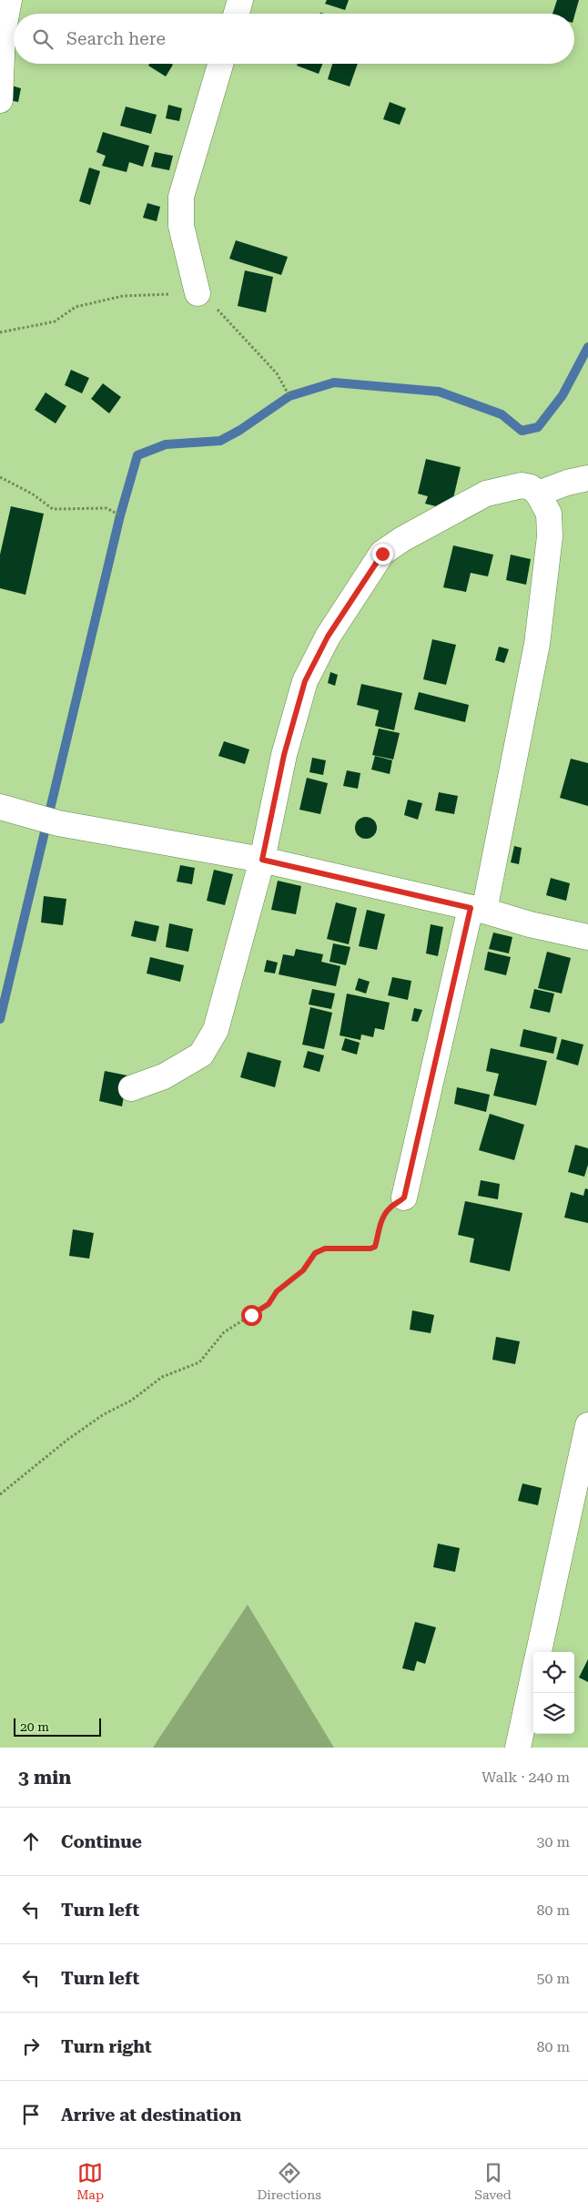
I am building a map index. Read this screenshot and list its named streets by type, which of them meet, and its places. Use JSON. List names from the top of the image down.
{
  "scale_bar": "20 m",
  "page": {
    "search": "Search here",
    "scale": "20 m",
    "heading": ["3 min", "Walk · 240 m"],
    "list": [
      ["Continue", "30 m"],
      ["Turn left", "80 m"],
      ["Turn left", "50 m"],
      ["Turn right", "80 m"],
      "Arrive at destination"
    ],
    "nav": ["Map", "Directions", "Saved"]
  }
}
